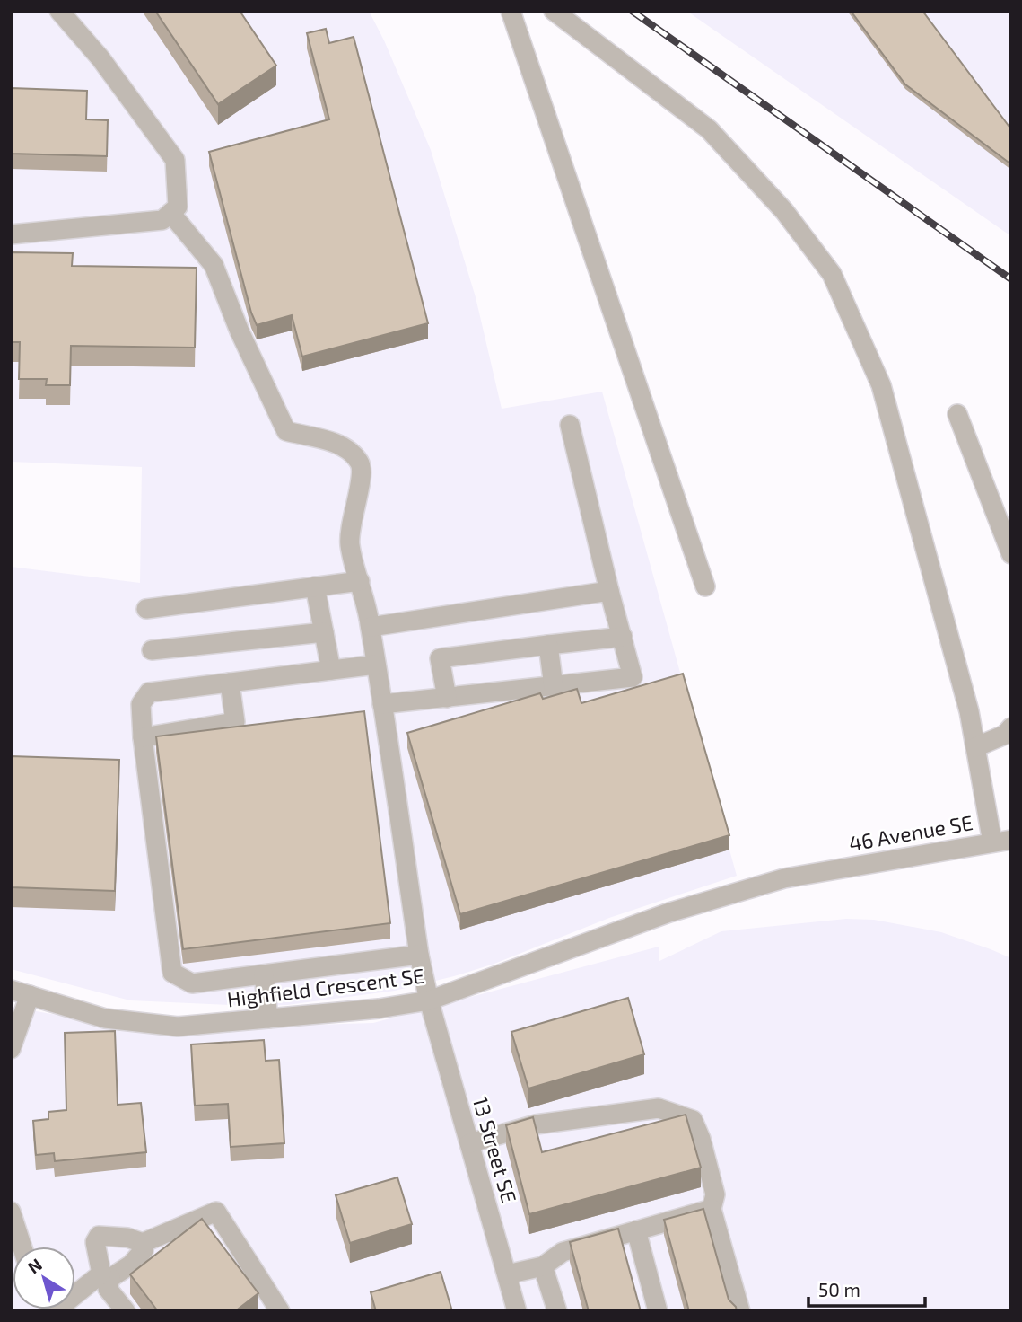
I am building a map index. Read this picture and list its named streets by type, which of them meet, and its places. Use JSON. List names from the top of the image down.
{
  "streets": {
    "street": ["46 Avenue SE", "Highfield Crescent SE", "13 Street SE"]
  },
  "crossings": [
    ["46 Avenue SE", "Highfield Crescent SE"],
    ["Highfield Crescent SE", "13 Street SE"]
  ],
  "scale_bar": "50 m",
  "north": "top left"
}
